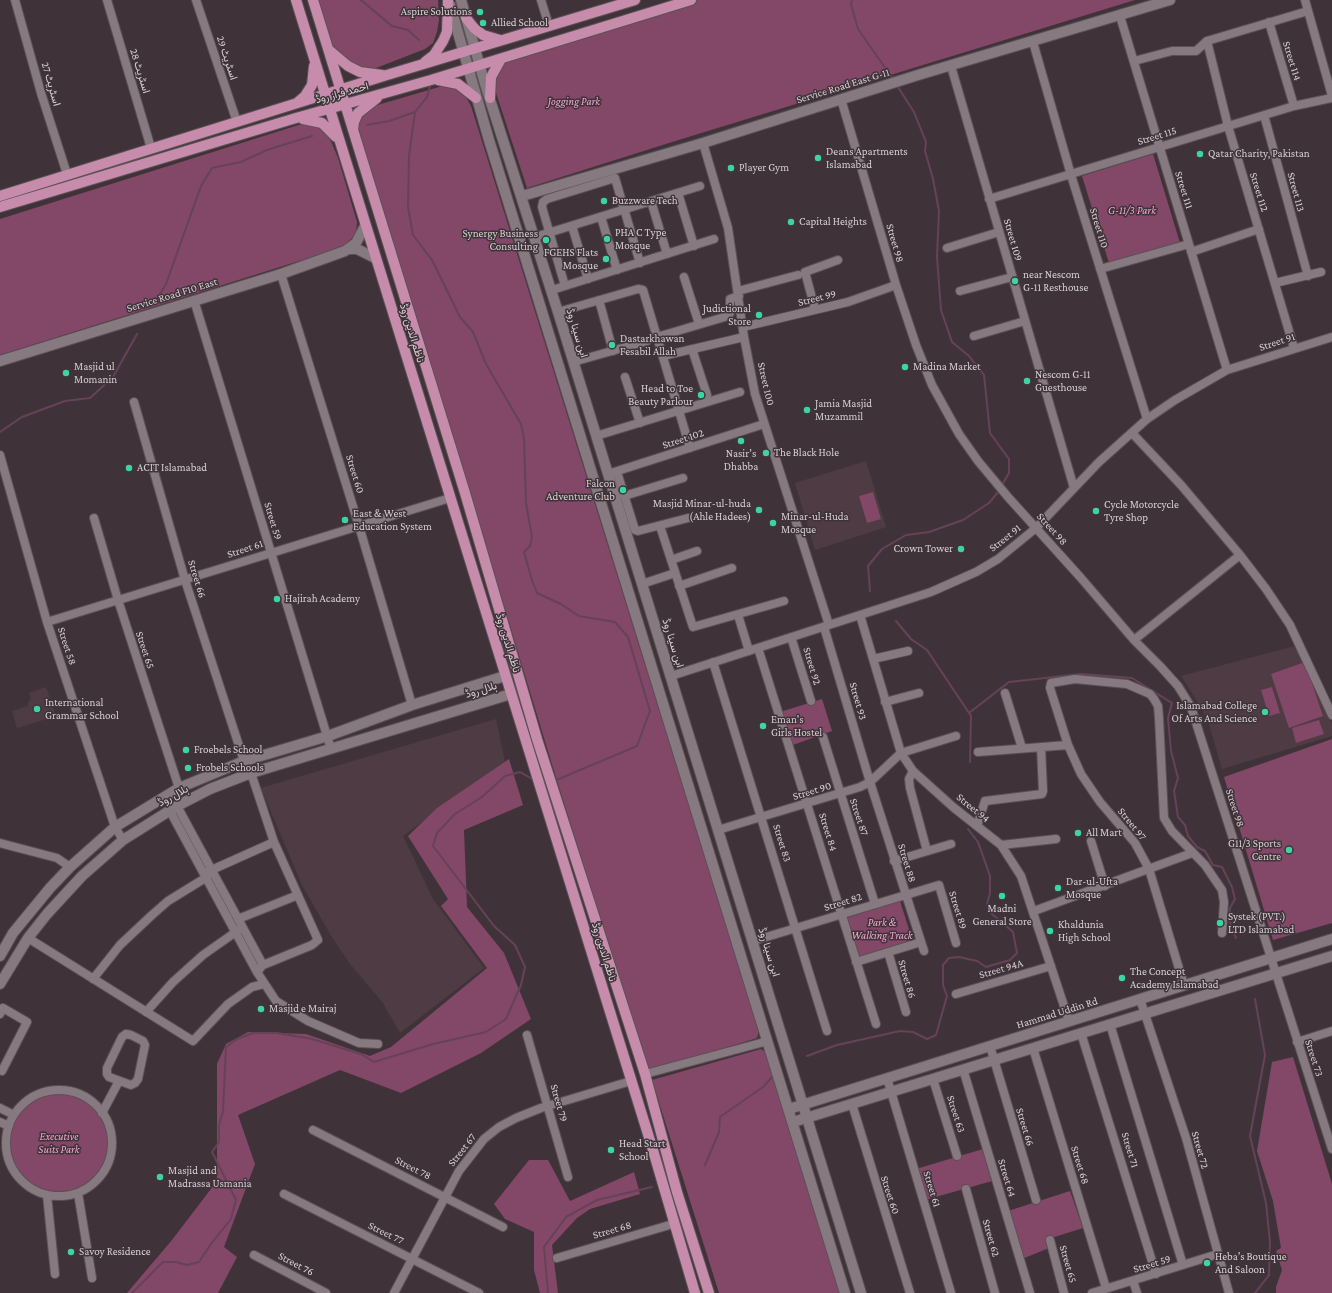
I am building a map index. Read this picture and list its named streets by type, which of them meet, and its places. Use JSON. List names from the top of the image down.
{
  "streets": {
    "main road": ["احمد فراز روڈ", "ناظم الدین روڈ"],
    "street": [
      "اسٹریٹ 29",
      "Street 114",
      "اسٹریٹ 28",
      "اسٹریٹ 27",
      "Service Road East G-11",
      "Street 115",
      "Street 111",
      "Street 112",
      "Street 113",
      "Street 110",
      "Street 109",
      "Street 98",
      "Service Road F10 East",
      "Street 99",
      "ابن سینا روڈ",
      "Street 91",
      "Street 100",
      "Street 102",
      "Street 60",
      "Street 59",
      "Street 61",
      "Street 66",
      "Street 58",
      "Street 65",
      "Street 92",
      "ہلال روڈ",
      "Street 93",
      "Street 90",
      "Street 94",
      "Street 87",
      "Street 97",
      "Street 84",
      "Street 83",
      "Street 88",
      "Street 82",
      "Street 89",
      "Street 94A",
      "Street 86",
      "Hammad Uddin Rd",
      "Street 73",
      "Street 79",
      "Street 63",
      "Street 67",
      "Street 71",
      "Street 72",
      "Street 68",
      "Street 78",
      "Street 64",
      "Street 77",
      "Street 62",
      "Street 76"
    ]
  },
  "crossings": [
    ["اسٹریٹ 29", "احمد فراز روڈ"],
    ["Street 114", "Street 115"],
    ["اسٹریٹ 28", "احمد فراز روڈ"],
    ["اسٹریٹ 27", "احمد فراز روڈ"],
    ["Service Road East G-11", "Street 111"],
    ["Service Road East G-11", "Street 110"],
    ["Service Road East G-11", "Street 109"],
    ["Service Road East G-11", "Street 98"],
    ["Service Road East G-11", "ابن سینا روڈ"],
    ["Service Road East G-11", "Street 100"],
    ["احمد فراز روڈ", "ناظم الدین روڈ"],
    ["احمد فراز روڈ", "ابن سینا روڈ"],
    ["Street 115", "Street 111"],
    ["Street 115", "Street 112"],
    ["Street 115", "Street 113"],
    ["Street 115", "Street 110"],
    ["Street 115", "Street 109"],
    ["Street 111", "Street 91"],
    ["Street 112", "Street 91"],
    ["Street 110", "Street 91"],
    ["Street 109", "Street 91"],
    ["Street 98", "Street 99"],
    ["Street 98", "Street 91"],
    ["Street 98", "Hammad Uddin Rd"],
    ["Street 98", "Street 73"],
    ["Service Road F10 East", "Street 60"],
    ["Service Road F10 East", "Street 59"],
    ["Street 99", "Street 100"],
    ["ناظم الدین روڈ", "Street 61"],
    ["ناظم الدین روڈ", "ہلال روڈ"],
    ["ناظم الدین روڈ", "Street 67"],
    ["ناظم الدین روڈ", "Street 68"],
    ["ابن سینا روڈ", "Street 91"],
    ["ابن سینا روڈ", "Street 102"],
    ["ابن سینا روڈ", "Street 90"],
    ["ابن سینا روڈ", "Street 82"],
    ["ابن سینا روڈ", "Hammad Uddin Rd"],
    ["Street 91", "Street 100"],
    ["Street 91", "Street 92"],
    ["Street 91", "Street 93"],
    ["Street 91", "Street 94"],
    ["Street 91", "Street 84"],
    ["Street 91", "Street 83"],
    ["Street 100", "Street 102"],
    ["Street 100", "Street 93"],
    ["Street 60", "Street 61"],
    ["Street 60", "ہلال روڈ"],
    ["Street 59", "Street 61"],
    ["Street 59", "ہلال روڈ"],
    ["Street 59", "Street 71"],
    ["Street 59", "Street 72"],
    ["Street 59", "Street 68"],
    ["Street 61", "Street 66"],
    ["Street 61", "Street 58"],
    ["Street 61", "Street 65"],
    ["Street 61", "Hammad Uddin Rd"],
    ["Street 66", "ہلال روڈ"],
    ["Street 66", "Hammad Uddin Rd"],
    ["Street 58", "ہلال روڈ"],
    ["Street 65", "ہلال روڈ"],
    ["Street 93", "Street 90"],
    ["Street 93", "Street 88"],
    ["Street 90", "Street 94"],
    ["Street 90", "Street 87"],
    ["Street 90", "Street 84"],
    ["Street 90", "Street 83"],
    ["Street 90", "Street 88"],
    ["Street 94", "Street 94A"],
    ["Street 94", "Hammad Uddin Rd"],
    ["Street 87", "Street 82"],
    ["Street 97", "Hammad Uddin Rd"],
    ["Street 84", "Street 82"],
    ["Street 83", "Street 82"],
    ["Street 88", "Street 82"],
    ["Street 82", "Street 89"],
    ["Hammad Uddin Rd", "Street 72"],
    ["Street 79", "Street 67"],
    ["Street 67", "Street 78"],
    ["Street 67", "Street 77"]
  ],
  "parks": [
    "Jogging Park",
    "G-11/3 Park",
    "Park & Walking Track",
    "Executive Suits Park"
  ],
  "places": [
    "Aspire Solutions",
    "Allied School",
    "Qatar Charity, Pakistan",
    "Deans Apartments Islamabad",
    "Player Gym",
    "Buzzware Tech",
    "Capital Heights",
    "PHA C Type Mosque",
    "Synergy Business Consulting",
    "FGEHS Flats Mosque",
    "near Nescom G-11 Resthouse",
    "Judictional Store",
    "Dastarkhawan Fesabil Allah",
    "Madina Market",
    "Masjid ul Momanin",
    "Nescom G-11 Guesthouse",
    "Head to Toe Beauty Parlour",
    "Jamia Masjid Muzammil",
    "Nasir’s Dhabba",
    "The Black Hole",
    "ACIT Islamabad",
    "Falcon Adventure Club",
    "Masjid Minar-ul-huda (Ahle Hadees)",
    "Cycle Motorcycle Tyre Shop",
    "East & West Education System",
    "Minar-ul-Huda Mosque",
    "Crown Tower",
    "Hajirah Academy",
    "International Grammar School",
    "Islamabad College Of Arts And Science",
    "Eman's Girls Hostel",
    "Froebels School",
    "Frobels Schools",
    "All Mart",
    "G11/3 Sports Centre",
    "Dar-ul-Ufta Mosque",
    "Madni General Store",
    "Systek (PVT.) LTD Islamabad",
    "Khaldunia High School",
    "The Concept Academy Islamabad",
    "Masjid e Mairaj",
    "Head Start School",
    "Masjid and Madrassa Usmania",
    "Savoy Residence",
    "Heba’s Boutique And Saloon"
  ]
}
